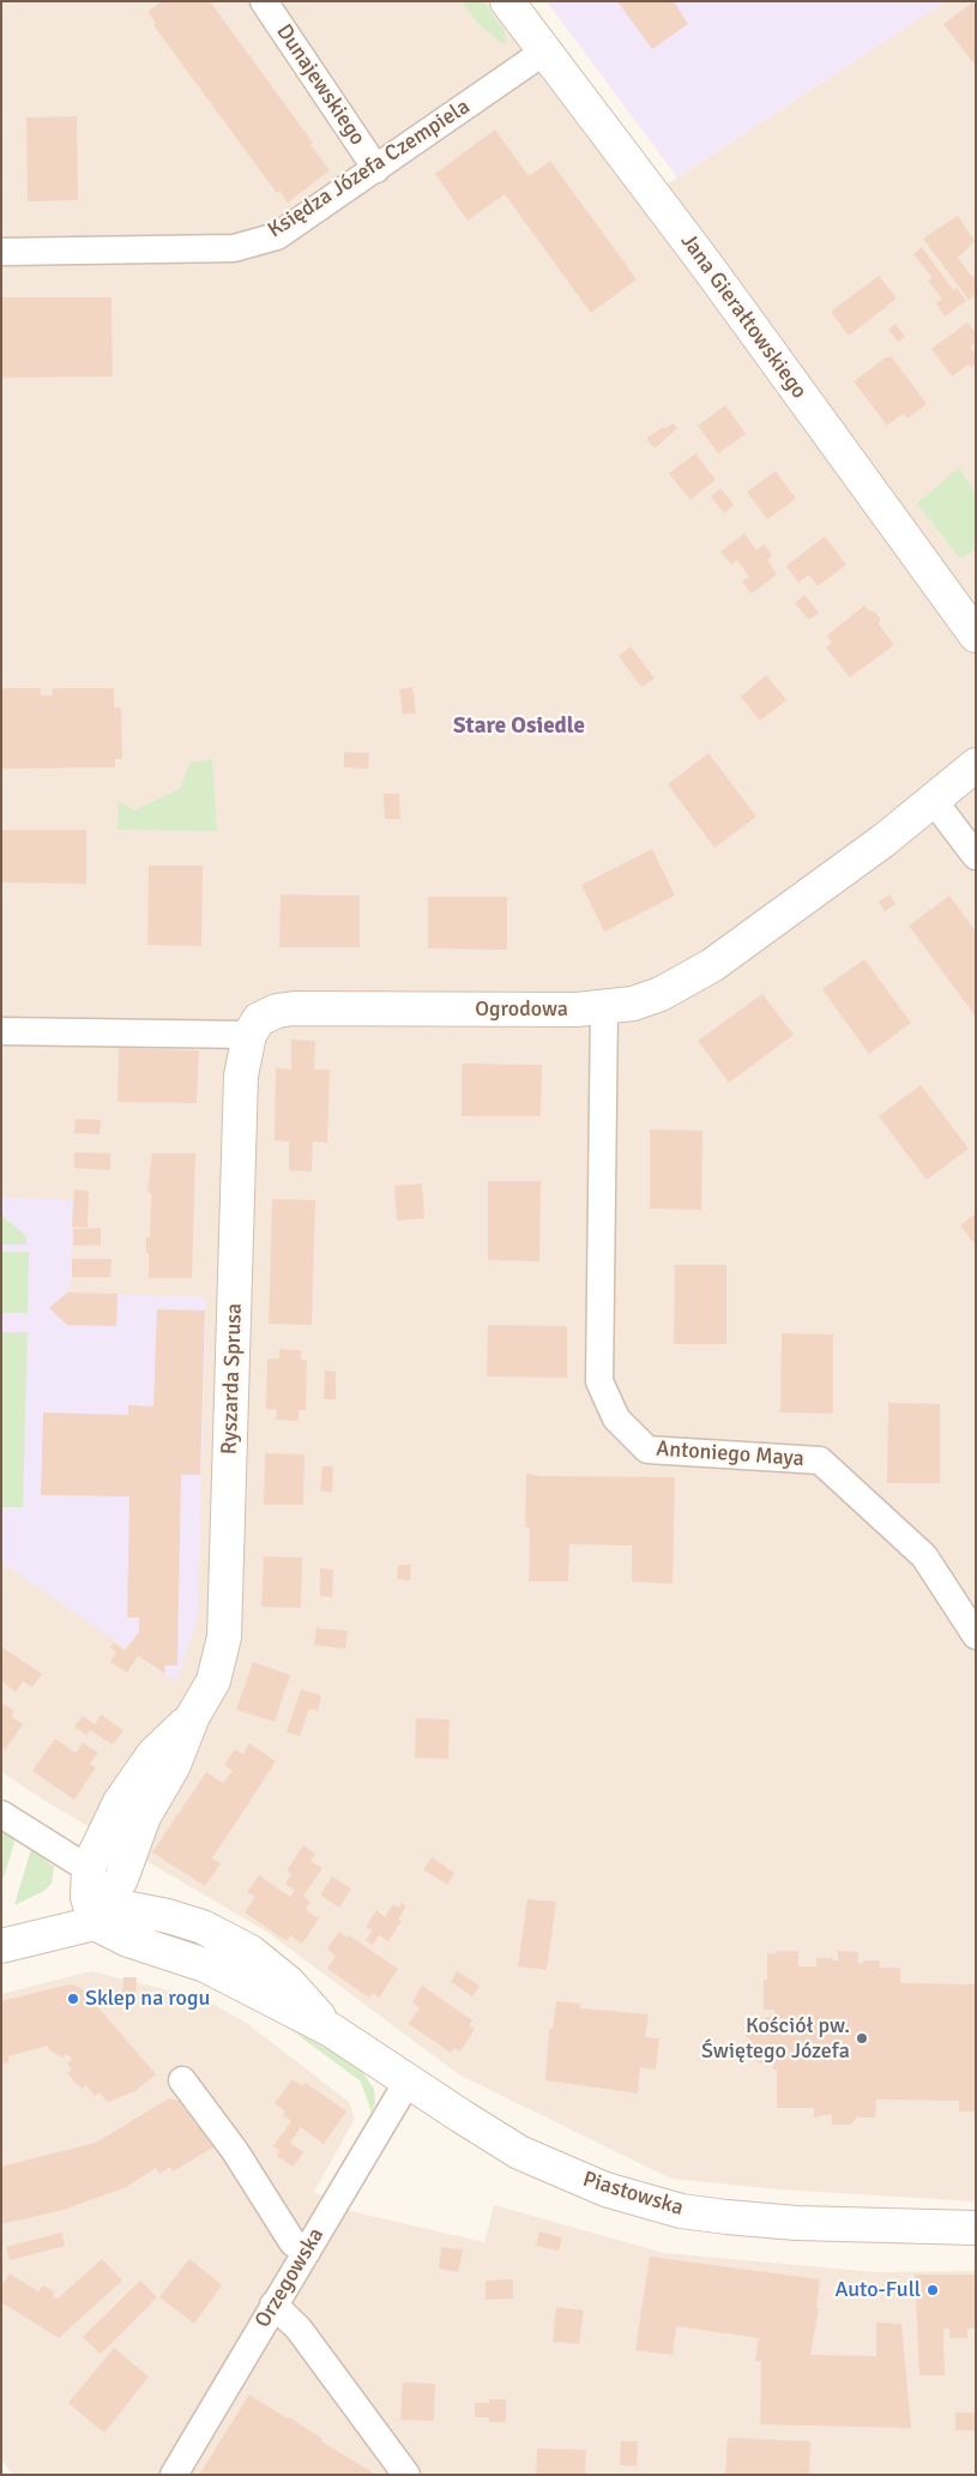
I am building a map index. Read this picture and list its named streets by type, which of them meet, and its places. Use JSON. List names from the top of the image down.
{
  "streets": {
    "street": [
      "Dunajewskiego",
      "Księdza Józefa Czempiela",
      "Jana Gierałtowskiego",
      "Ogrodowa",
      "Ryszarda Sprusa",
      "Antoniego Maya",
      "Piastowska",
      "Orzegowska"
    ]
  },
  "crossings": [
    ["Dunajewskiego", "Księdza Józefa Czempiela"],
    ["Księdza Józefa Czempiela", "Jana Gierałtowskiego"],
    ["Ogrodowa", "Ryszarda Sprusa"],
    ["Ogrodowa", "Antoniego Maya"],
    ["Ryszarda Sprusa", "Piastowska"],
    ["Piastowska", "Orzegowska"]
  ],
  "districts": ["Stare Osiedle"],
  "places": ["Sklep na rogu", "Kościół pw. Świętego Józefa", "Auto-Full"]
}
